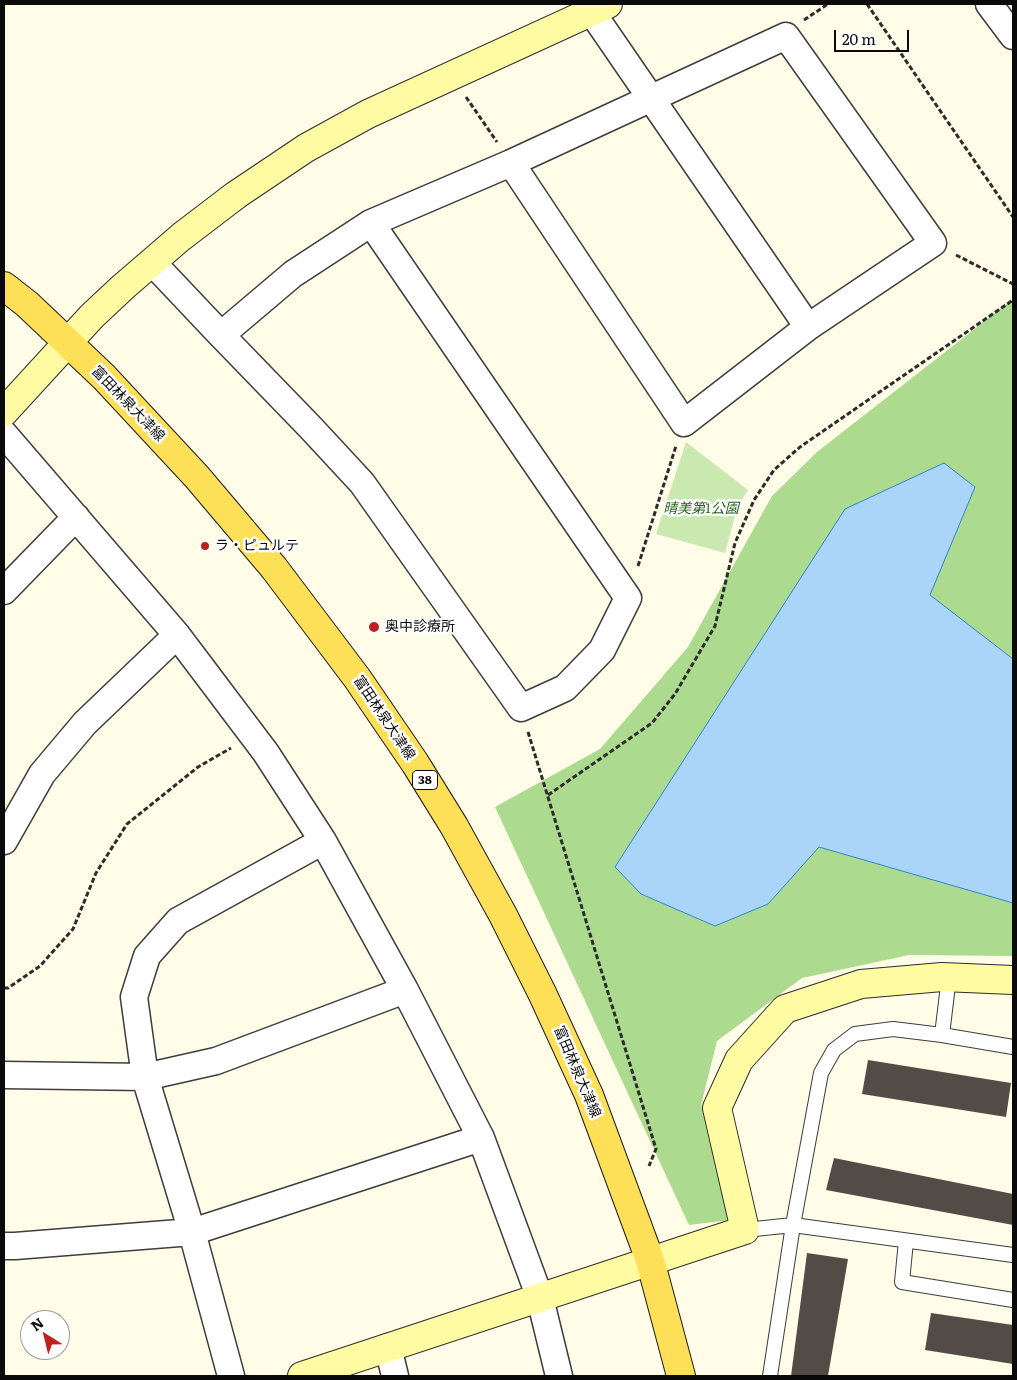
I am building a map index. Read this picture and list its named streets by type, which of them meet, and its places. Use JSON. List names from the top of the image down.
{
  "streets": {
    "main road": ["富田林泉大津線", "38"]
  },
  "parks": ["晴美第1公園"],
  "places": ["ラ・ピュルテ", "奥中診療所"],
  "scale_bar": "20 m",
  "north": "top left"
}
